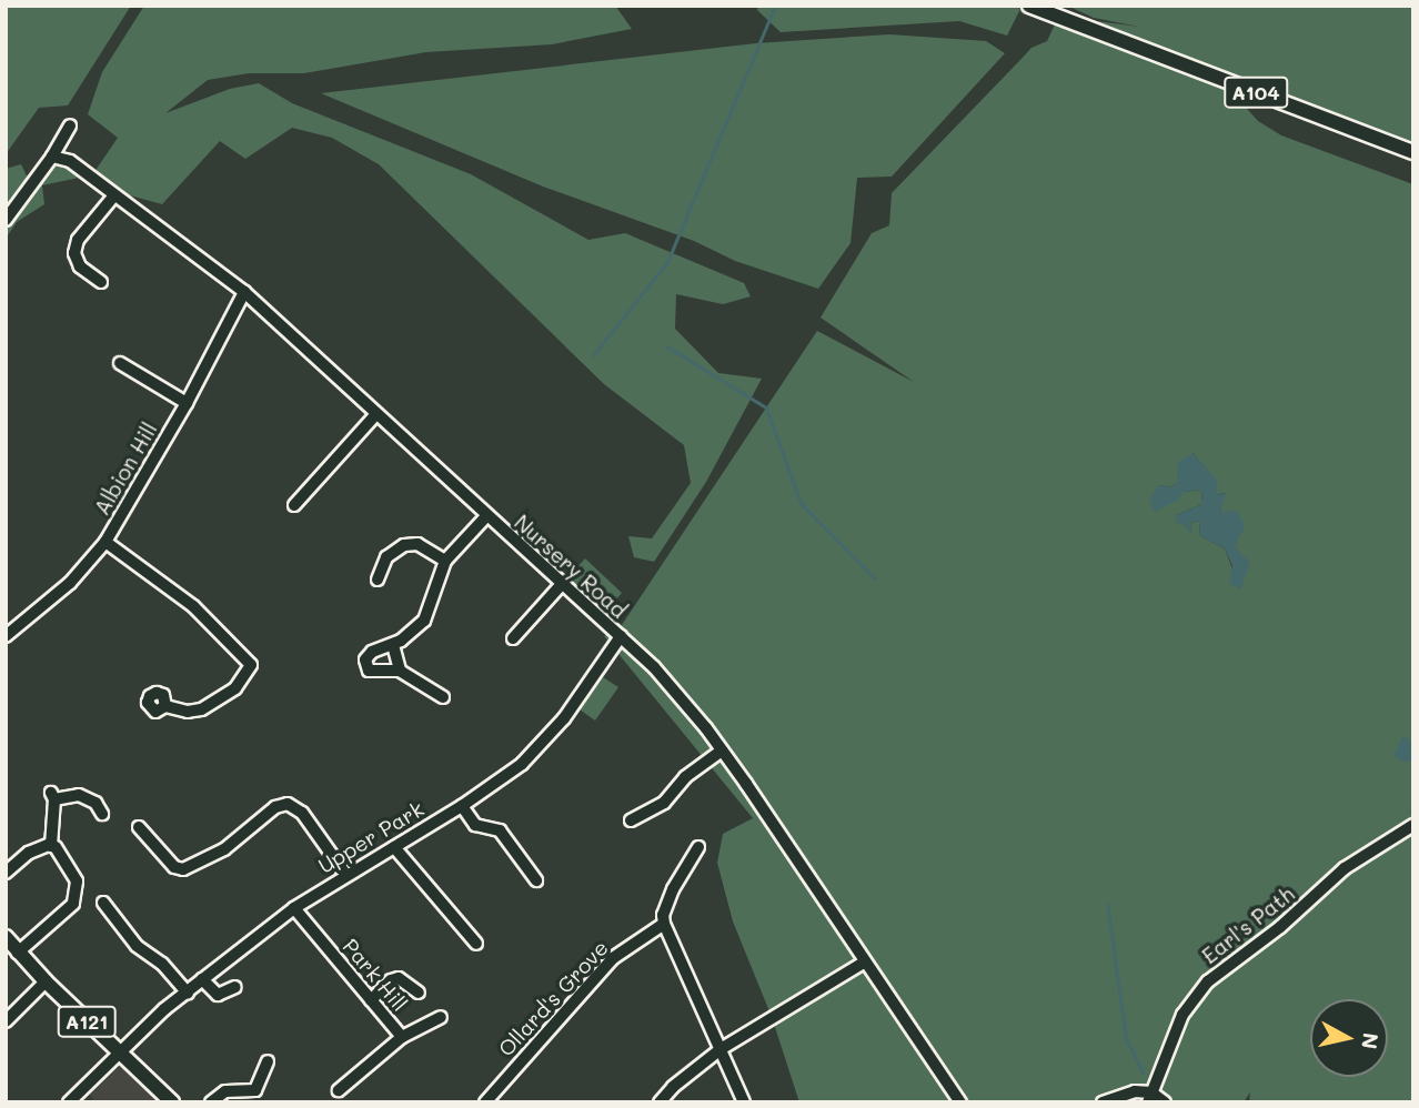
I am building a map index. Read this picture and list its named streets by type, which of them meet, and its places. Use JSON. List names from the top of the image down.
{
  "streets": {
    "main road": ["A104", "A121"],
    "street": [
      "Albion Hill",
      "Nursery Road",
      "Upper Park",
      "Earl's Path",
      "Park Hill",
      "Ollard's Grove"
    ]
  },
  "crossings": [
    ["Albion Hill", "Nursery Road"],
    ["Nursery Road", "Upper Park"],
    ["Upper Park", "Park Hill"],
    ["Upper Park", "A121"]
  ],
  "north": "right"
}
